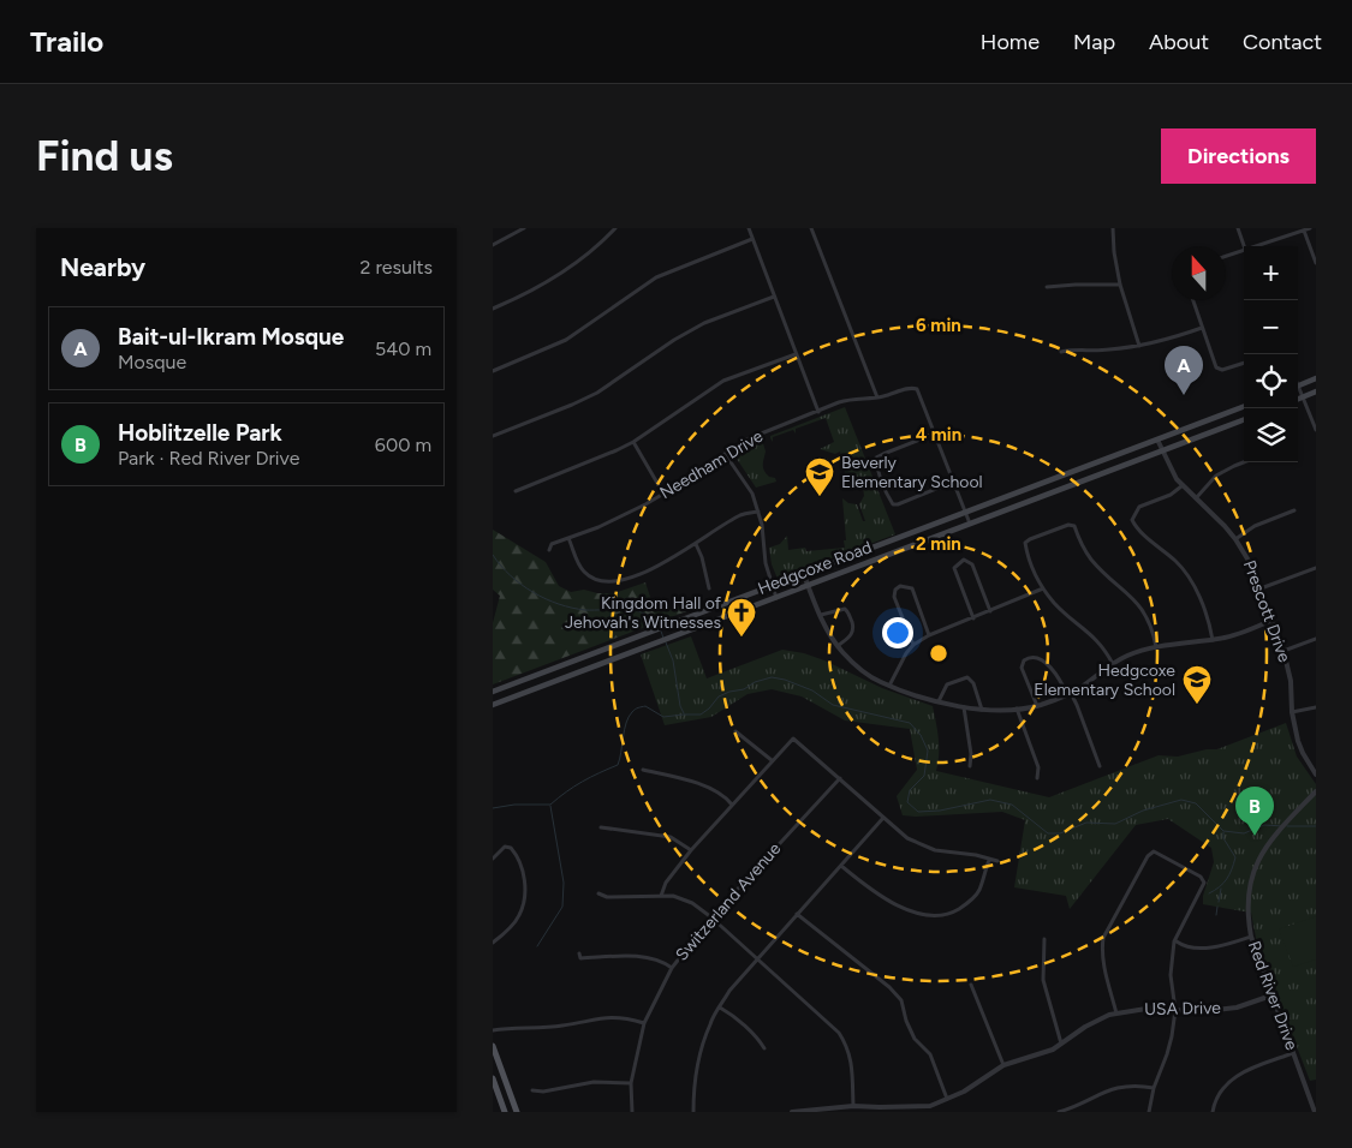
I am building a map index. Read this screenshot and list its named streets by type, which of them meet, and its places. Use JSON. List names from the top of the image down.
{
  "streets": {
    "main road": ["Hedgcoxe Road"],
    "street": [
      "Needham Drive",
      "Prescott Drive",
      "Switzerland Avenue",
      "Red River Drive",
      "USA Drive"
    ]
  },
  "crossings": [
    ["Hedgcoxe Road", "Prescott Drive"],
    ["Red River Drive", "USA Drive"]
  ],
  "places": {
    "school or university": ["Beverly Elementary School", "Hedgcoxe Elementary School"],
    "church": ["Kingdom Hall of Jehovah's Witnesses"]
  },
  "north": "top",
  "page": {
    "header": "Trailo",
    "nav": [
      "Home",
      "Map",
      "About",
      "Contact"
    ],
    "buttons": "Directions",
    "title": "Find us",
    "heading": ["Nearby", "2 results"],
    "map_buttons": ["+", "−"],
    "list": [
      {
        "mark": "A",
        "name": "Bait-ul-Ikram Mosque",
        "note": "Mosque",
        "value": "540 m"
      },
      {
        "mark": "B",
        "name": "Hoblitzelle Park",
        "note": "Park · Red River Drive",
        "value": "600 m"
      }
    ],
    "pins": ["A", "B"]
  },
  "rings": ["6 min", "4 min", "2 min"]
}
